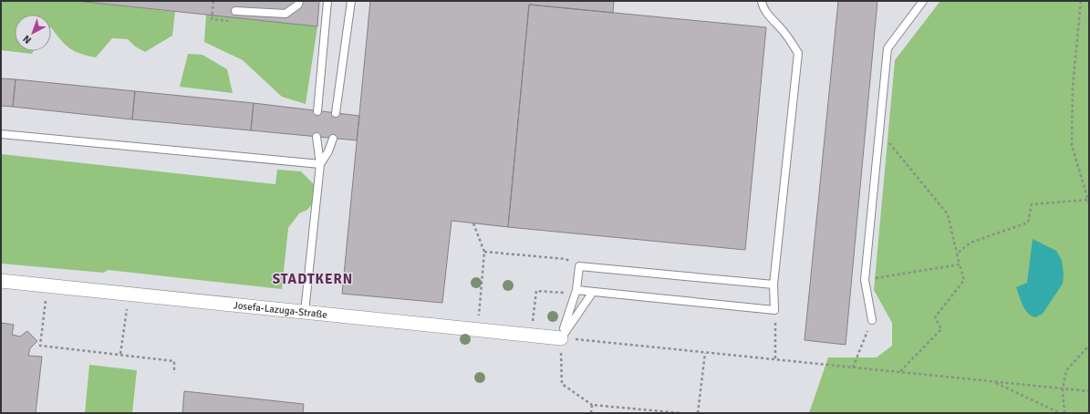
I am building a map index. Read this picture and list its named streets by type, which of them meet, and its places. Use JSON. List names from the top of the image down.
{
  "streets": {
    "street": ["Josefa-Lazuga-Straße"]
  },
  "districts": ["STADTKERN"],
  "north": "bottom left"
}
